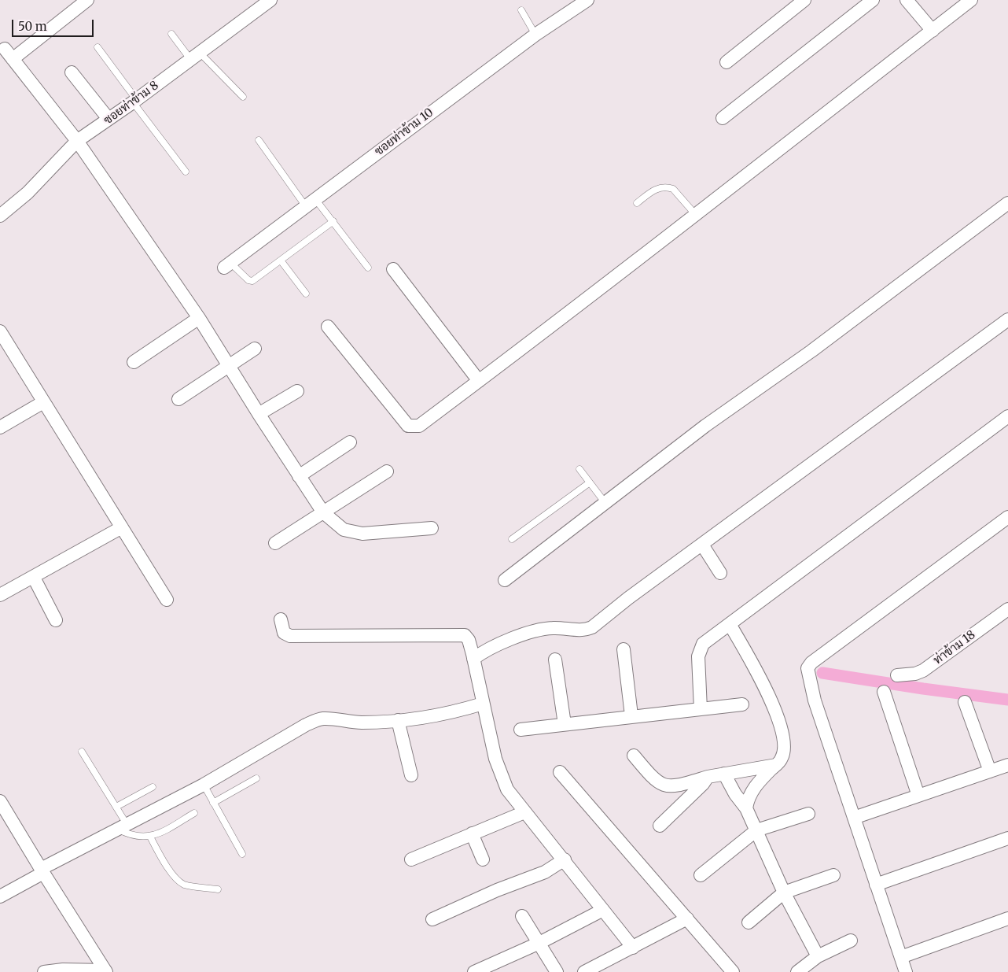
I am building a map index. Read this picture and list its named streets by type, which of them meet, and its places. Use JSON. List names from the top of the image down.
{
  "streets": {
    "street": ["ซอยท่าข้าม 8", "ซอยท่าข้าม 10", "ท่าข้าม 18"]
  },
  "scale_bar": "50 m"
}
